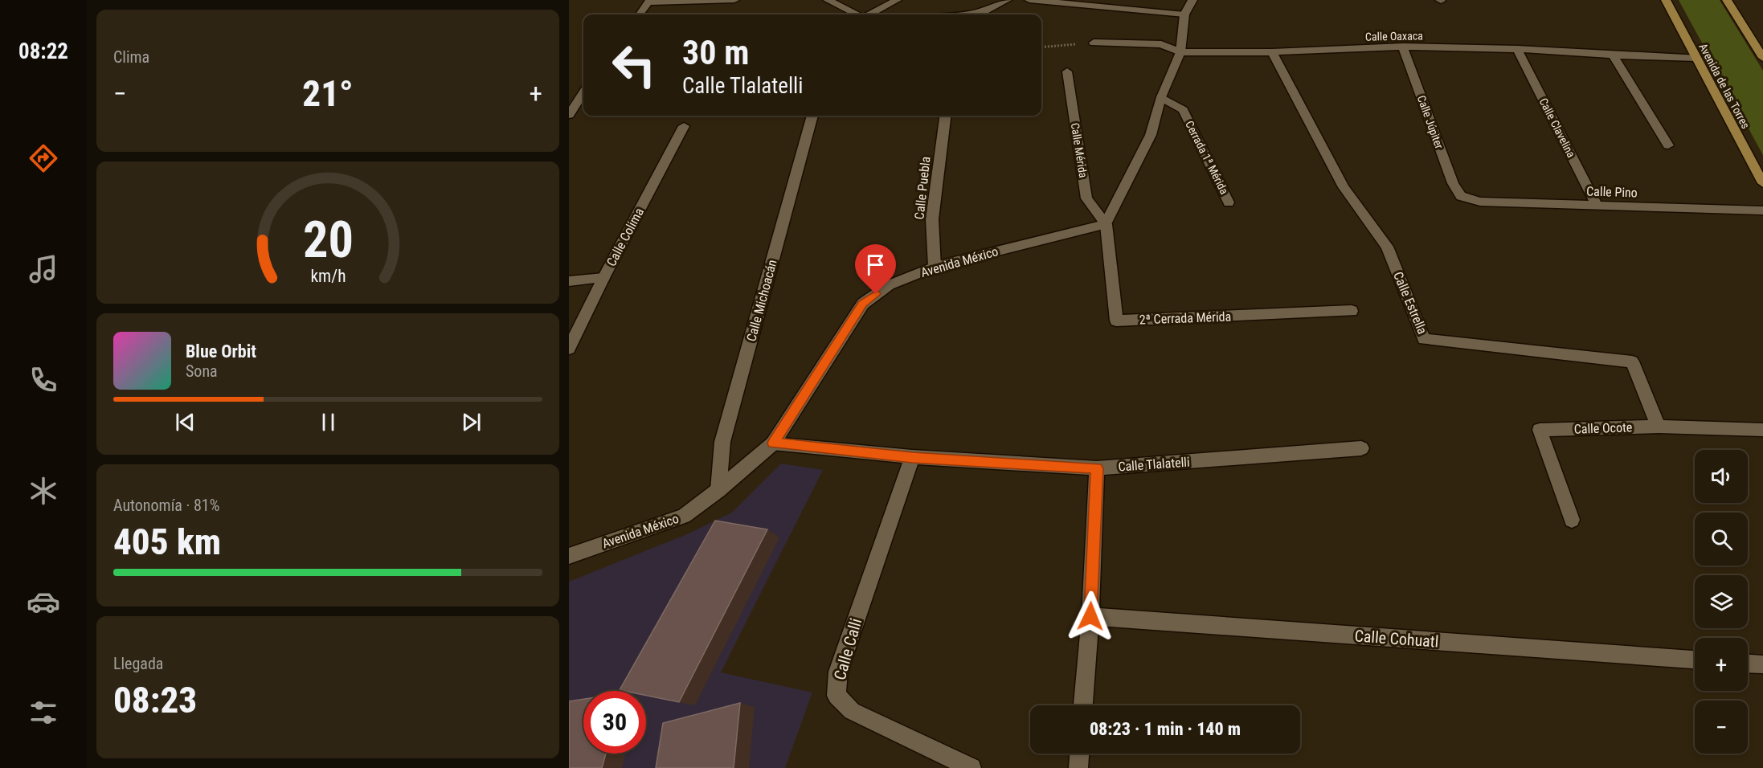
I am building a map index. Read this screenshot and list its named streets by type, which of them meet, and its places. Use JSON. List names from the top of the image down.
{
  "streets": {
    "main road": ["Avenida de las Torres"],
    "street": [
      "Calle Oaxaca",
      "Calle Júpiter",
      "Calle Clavelina",
      "Calle Mérida",
      "Cerrada 1ª Mérida",
      "Calle Puebla",
      "Calle Pino",
      "Calle Colima",
      "Avenida México",
      "Calle Michoacán",
      "Calle Estrella",
      "2ª Cerrada Mérida",
      "Calle Ocote",
      "Calle Tlalatelli",
      "Calle Cohuatl",
      "Calle Calli"
    ]
  },
  "crossings": [
    ["Calle Oaxaca", "Avenida de las Torres"],
    ["Calle Oaxaca", "Calle Júpiter"],
    ["Calle Oaxaca", "Calle Clavelina"],
    ["Calle Oaxaca", "Calle Estrella"],
    ["Calle Júpiter", "Calle Pino"],
    ["Calle Clavelina", "Calle Pino"],
    ["Calle Mérida", "Avenida México"],
    ["Calle Mérida", "2ª Cerrada Mérida"],
    ["Calle Puebla", "Avenida México"],
    ["Avenida México", "Calle Michoacán"],
    ["Avenida México", "2ª Cerrada Mérida"],
    ["Avenida México", "Calle Tlalatelli"],
    ["Calle Estrella", "Calle Ocote"],
    ["Calle Tlalatelli", "Calle Calli"]
  ],
  "page": {
    "tabs": "08:22",
    "tile": [
      "Clima",
      ["Autonomía · 81%", "405 km"],
      ["Llegada", "08:23"]
    ],
    "turn": ["30 m", "Calle Tlalatelli"],
    "heat": ["−", "21°", "+"],
    "song": ["Blue Orbit", "Sona"],
    "map_buttons": ["+", "−"],
    "limit": "30",
    "trip": "08:23 · 1 min · 140 m",
    "gauge": ["20", "km/h"]
  }
}
